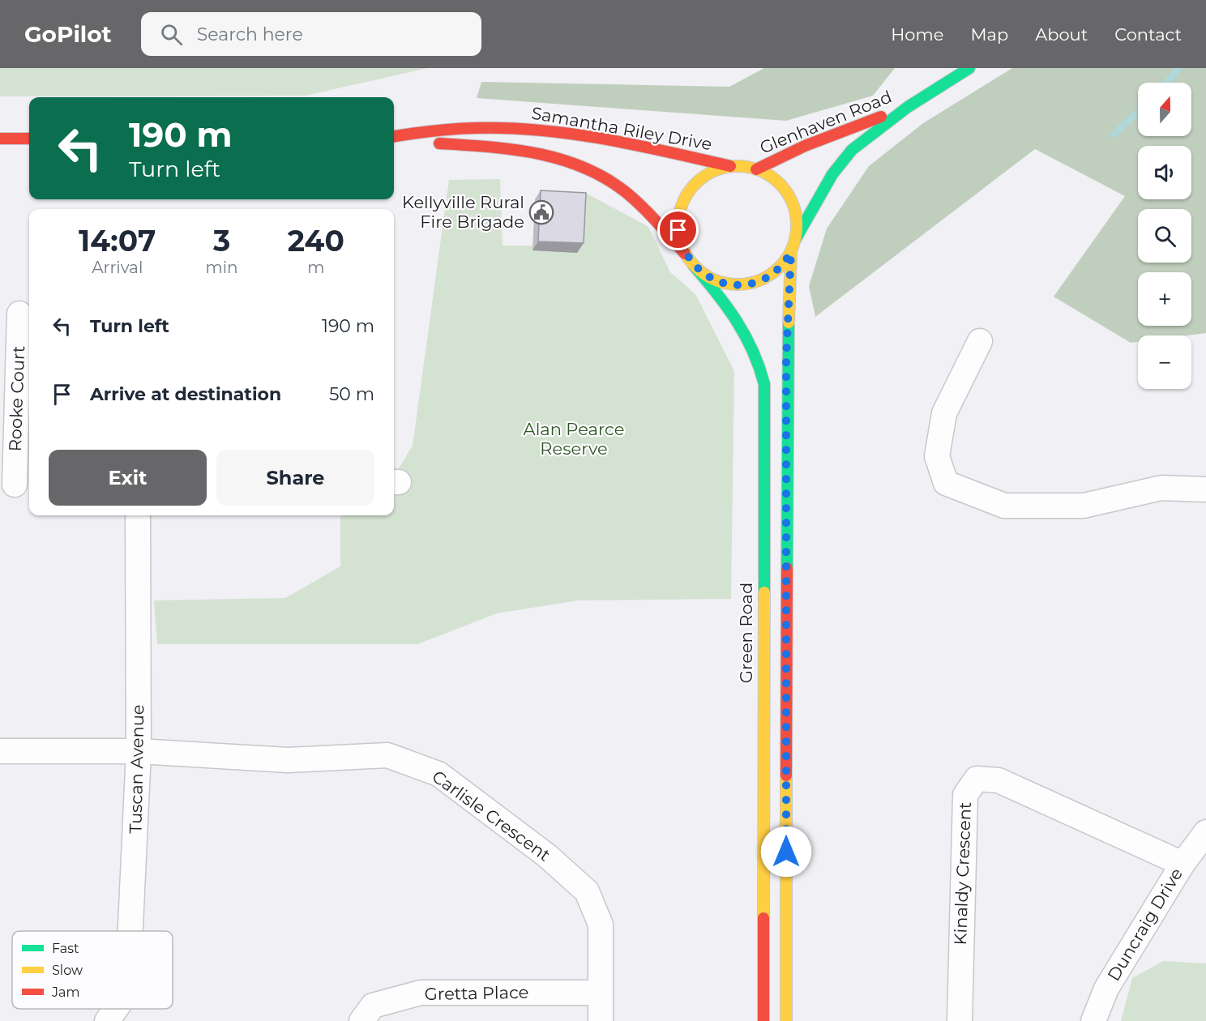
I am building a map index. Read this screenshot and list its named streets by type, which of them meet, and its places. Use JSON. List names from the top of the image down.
{
  "streets": {
    "main road": ["Glenhaven Road", "Samantha Riley Drive", "Green Road"],
    "street": [
      "Rooke Court",
      "Tuscan Avenue",
      "Carlisle Crescent",
      "Kinaldy Crescent",
      "Duncraig Drive",
      "Gretta Place"
    ]
  },
  "crossings": [
    ["Glenhaven Road", "Samantha Riley Drive"],
    ["Glenhaven Road", "Green Road"],
    ["Samantha Riley Drive", "Green Road"],
    ["Tuscan Avenue", "Carlisle Crescent"],
    ["Carlisle Crescent", "Gretta Place"],
    ["Kinaldy Crescent", "Duncraig Drive"]
  ],
  "parks": ["Alan Pearce Reserve"],
  "places": {
    "public building": ["Kellyville Rural Fire Brigade"]
  },
  "legend": ["Fast", "Slow", "Jam"],
  "north": "top",
  "page": {
    "header": "GoPilot",
    "search": "Search here",
    "nav": [
      "Home",
      "Map",
      "About",
      "Contact"
    ],
    "map_buttons": ["+", "−"],
    "turn": ["190 m", "Turn left"],
    "eta": [
      "14:07",
      "Arrival",
      "3",
      "min",
      "240",
      "m"
    ],
    "list": [
      {
        "name": "Turn left",
        "value": "190 m"
      },
      {
        "name": "Arrive at destination",
        "value": "50 m"
      }
    ],
    "buttons": ["Exit", "Share"]
  }
}
